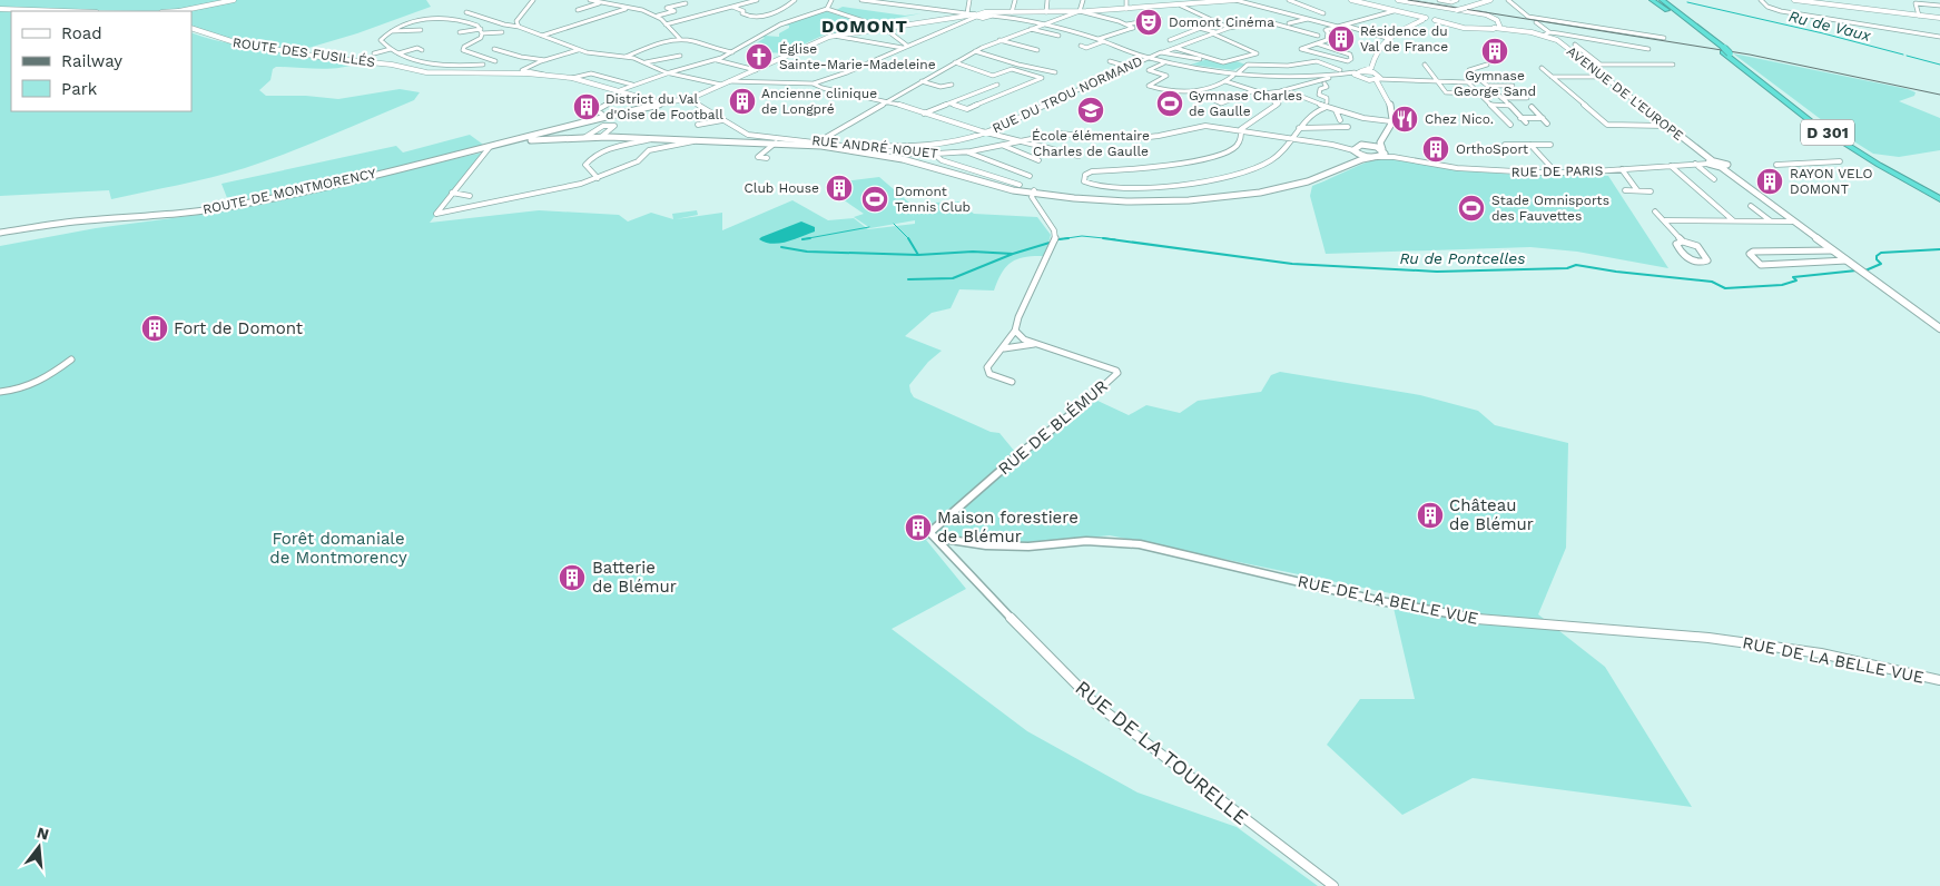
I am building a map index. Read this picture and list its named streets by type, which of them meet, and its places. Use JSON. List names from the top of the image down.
{
  "streets": {
    "highway": ["D 301"],
    "street": [
      "ROUTE DES FUSILLÉS",
      "AVENUE DE L'EUROPE",
      "RUE DU TROU NORMAND",
      "RUE ANDRÉ NOUET",
      "RUE DE PARIS",
      "ROUTE DE MONTMORENCY",
      "RUE DE BLÉMUR",
      "RUE DE LA BELLE VUE",
      "RUE DE LA TOURELLE"
    ]
  },
  "crossings": [
    ["AVENUE DE L'EUROPE", "RUE DE PARIS"],
    ["RUE DU TROU NORMAND", "RUE ANDRÉ NOUET"],
    ["RUE DE BLÉMUR", "RUE DE LA BELLE VUE"],
    ["RUE DE BLÉMUR", "RUE DE LA TOURELLE"],
    ["RUE DE LA BELLE VUE", "RUE DE LA TOURELLE"]
  ],
  "districts": ["DOMONT"],
  "water": ["Ru de Vaux", "Ru de Pontcelles"],
  "parks": ["Forêt domaniale de Montmorency"],
  "places": {
    "theatre": ["Domont Cinéma"],
    "building": [
      "Résidence du Val de France",
      "Gymnase George Sand",
      "Ancienne clinique de Longpré",
      "District du Val d'Oise de Football",
      "OrthoSport",
      "RAYON VELO DOMONT",
      "Club House",
      "Fort de Domont",
      "Château de Blémur",
      "Maison forestiere de Blémur",
      "Batterie de Blémur"
    ],
    "church": ["Église Sainte-Marie-Madeleine"],
    "sports": ["Gymnase Charles de Gaulle", "Domont Tennis Club", "Stade Omnisports des Fauvettes"],
    "school or university": ["École élémentaire Charles de Gaulle"],
    "restaurant": ["Chez Nico."]
  },
  "legend": ["Road", "Railway", "Park"],
  "north": "top"
}
